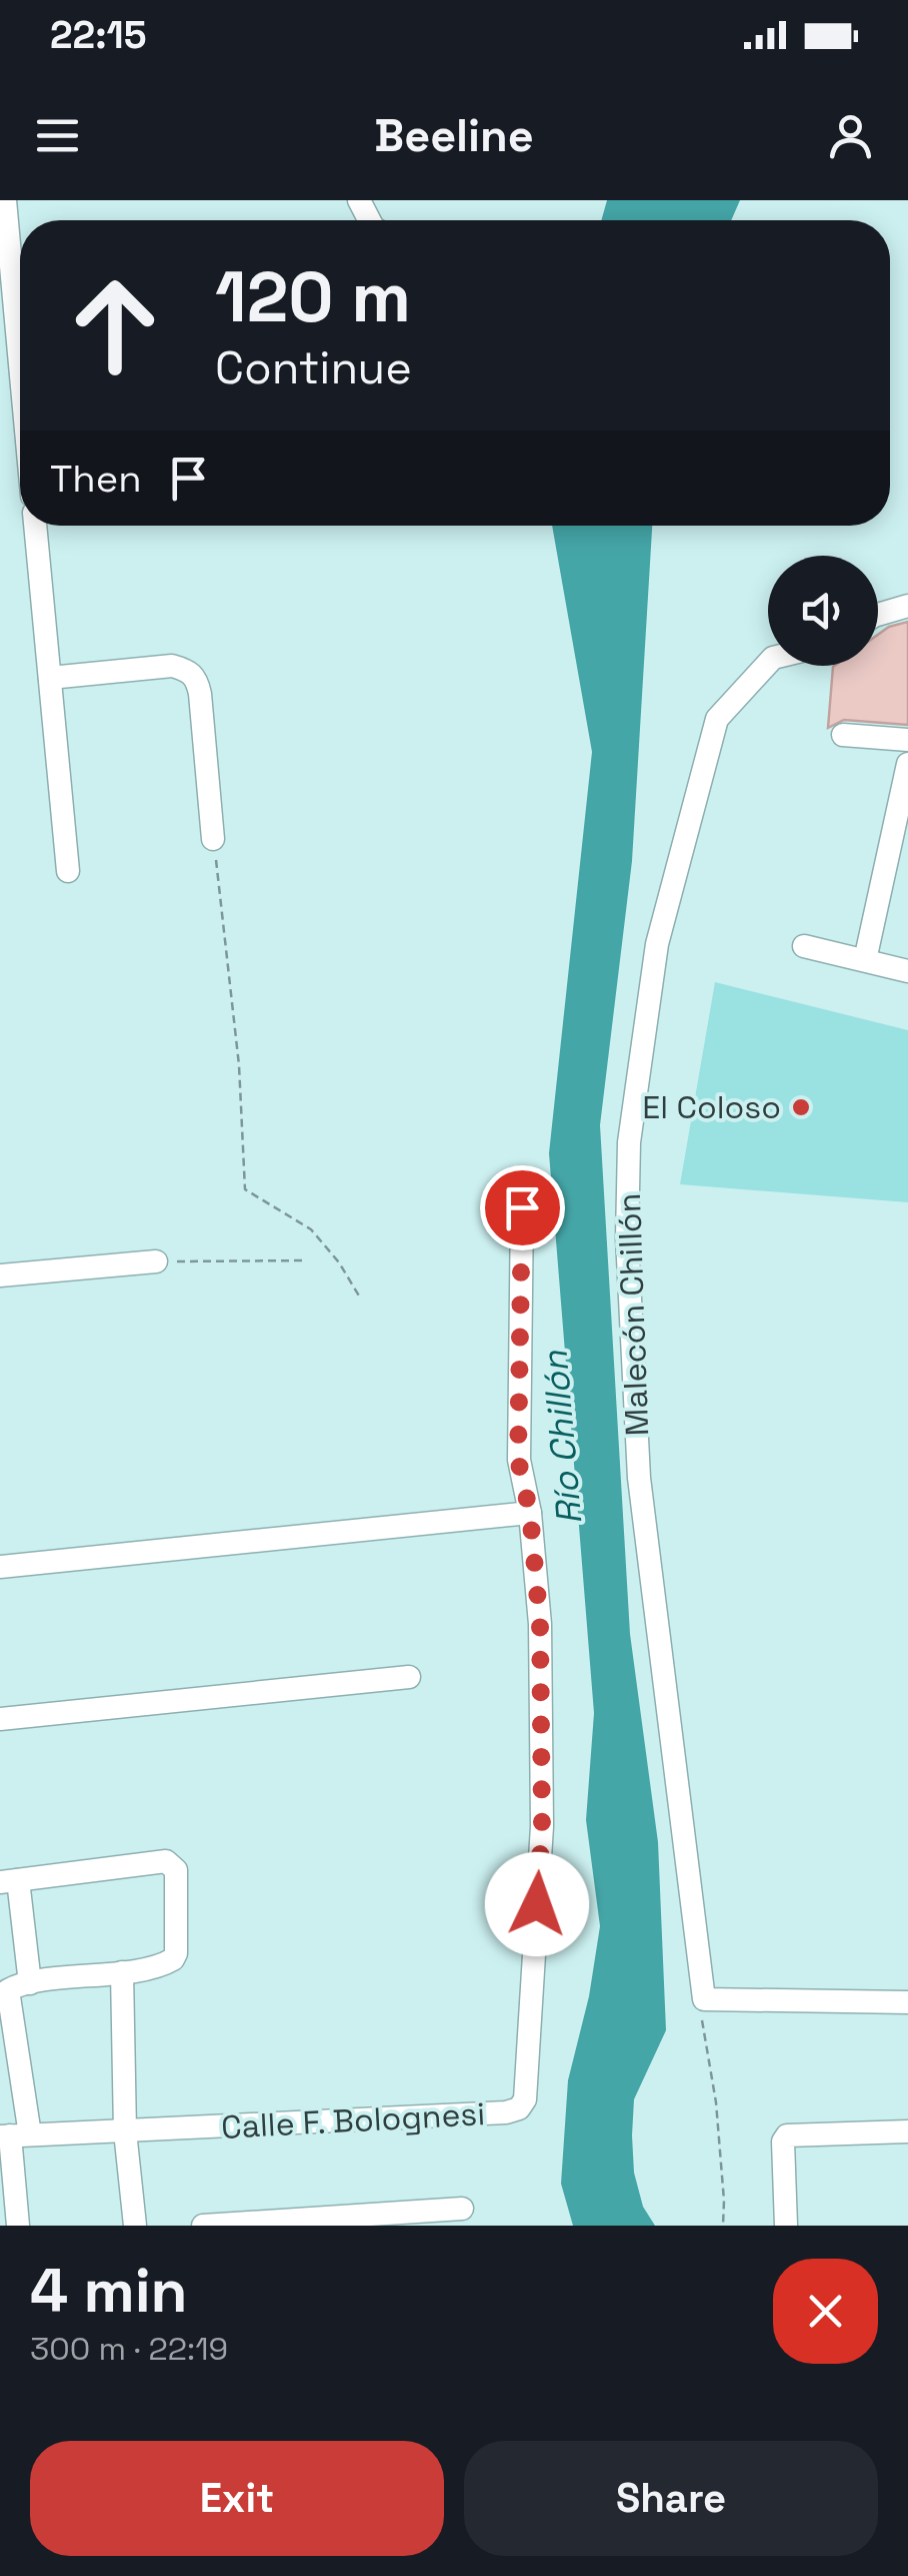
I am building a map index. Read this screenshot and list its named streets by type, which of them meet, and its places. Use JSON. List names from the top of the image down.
{
  "streets": {
    "street": ["Malecón Chillón", "Calle F. Bolognesi"]
  },
  "water": ["Río Chillón"],
  "places": ["El Coloso"],
  "page": {
    "status": "22:15",
    "header": "Beeline",
    "turn": ["120 m", "Continue"],
    "then": "Then",
    "heading": ["4 min", "300 m · 22:19"],
    "buttons": ["Exit", "Share"]
  }
}
